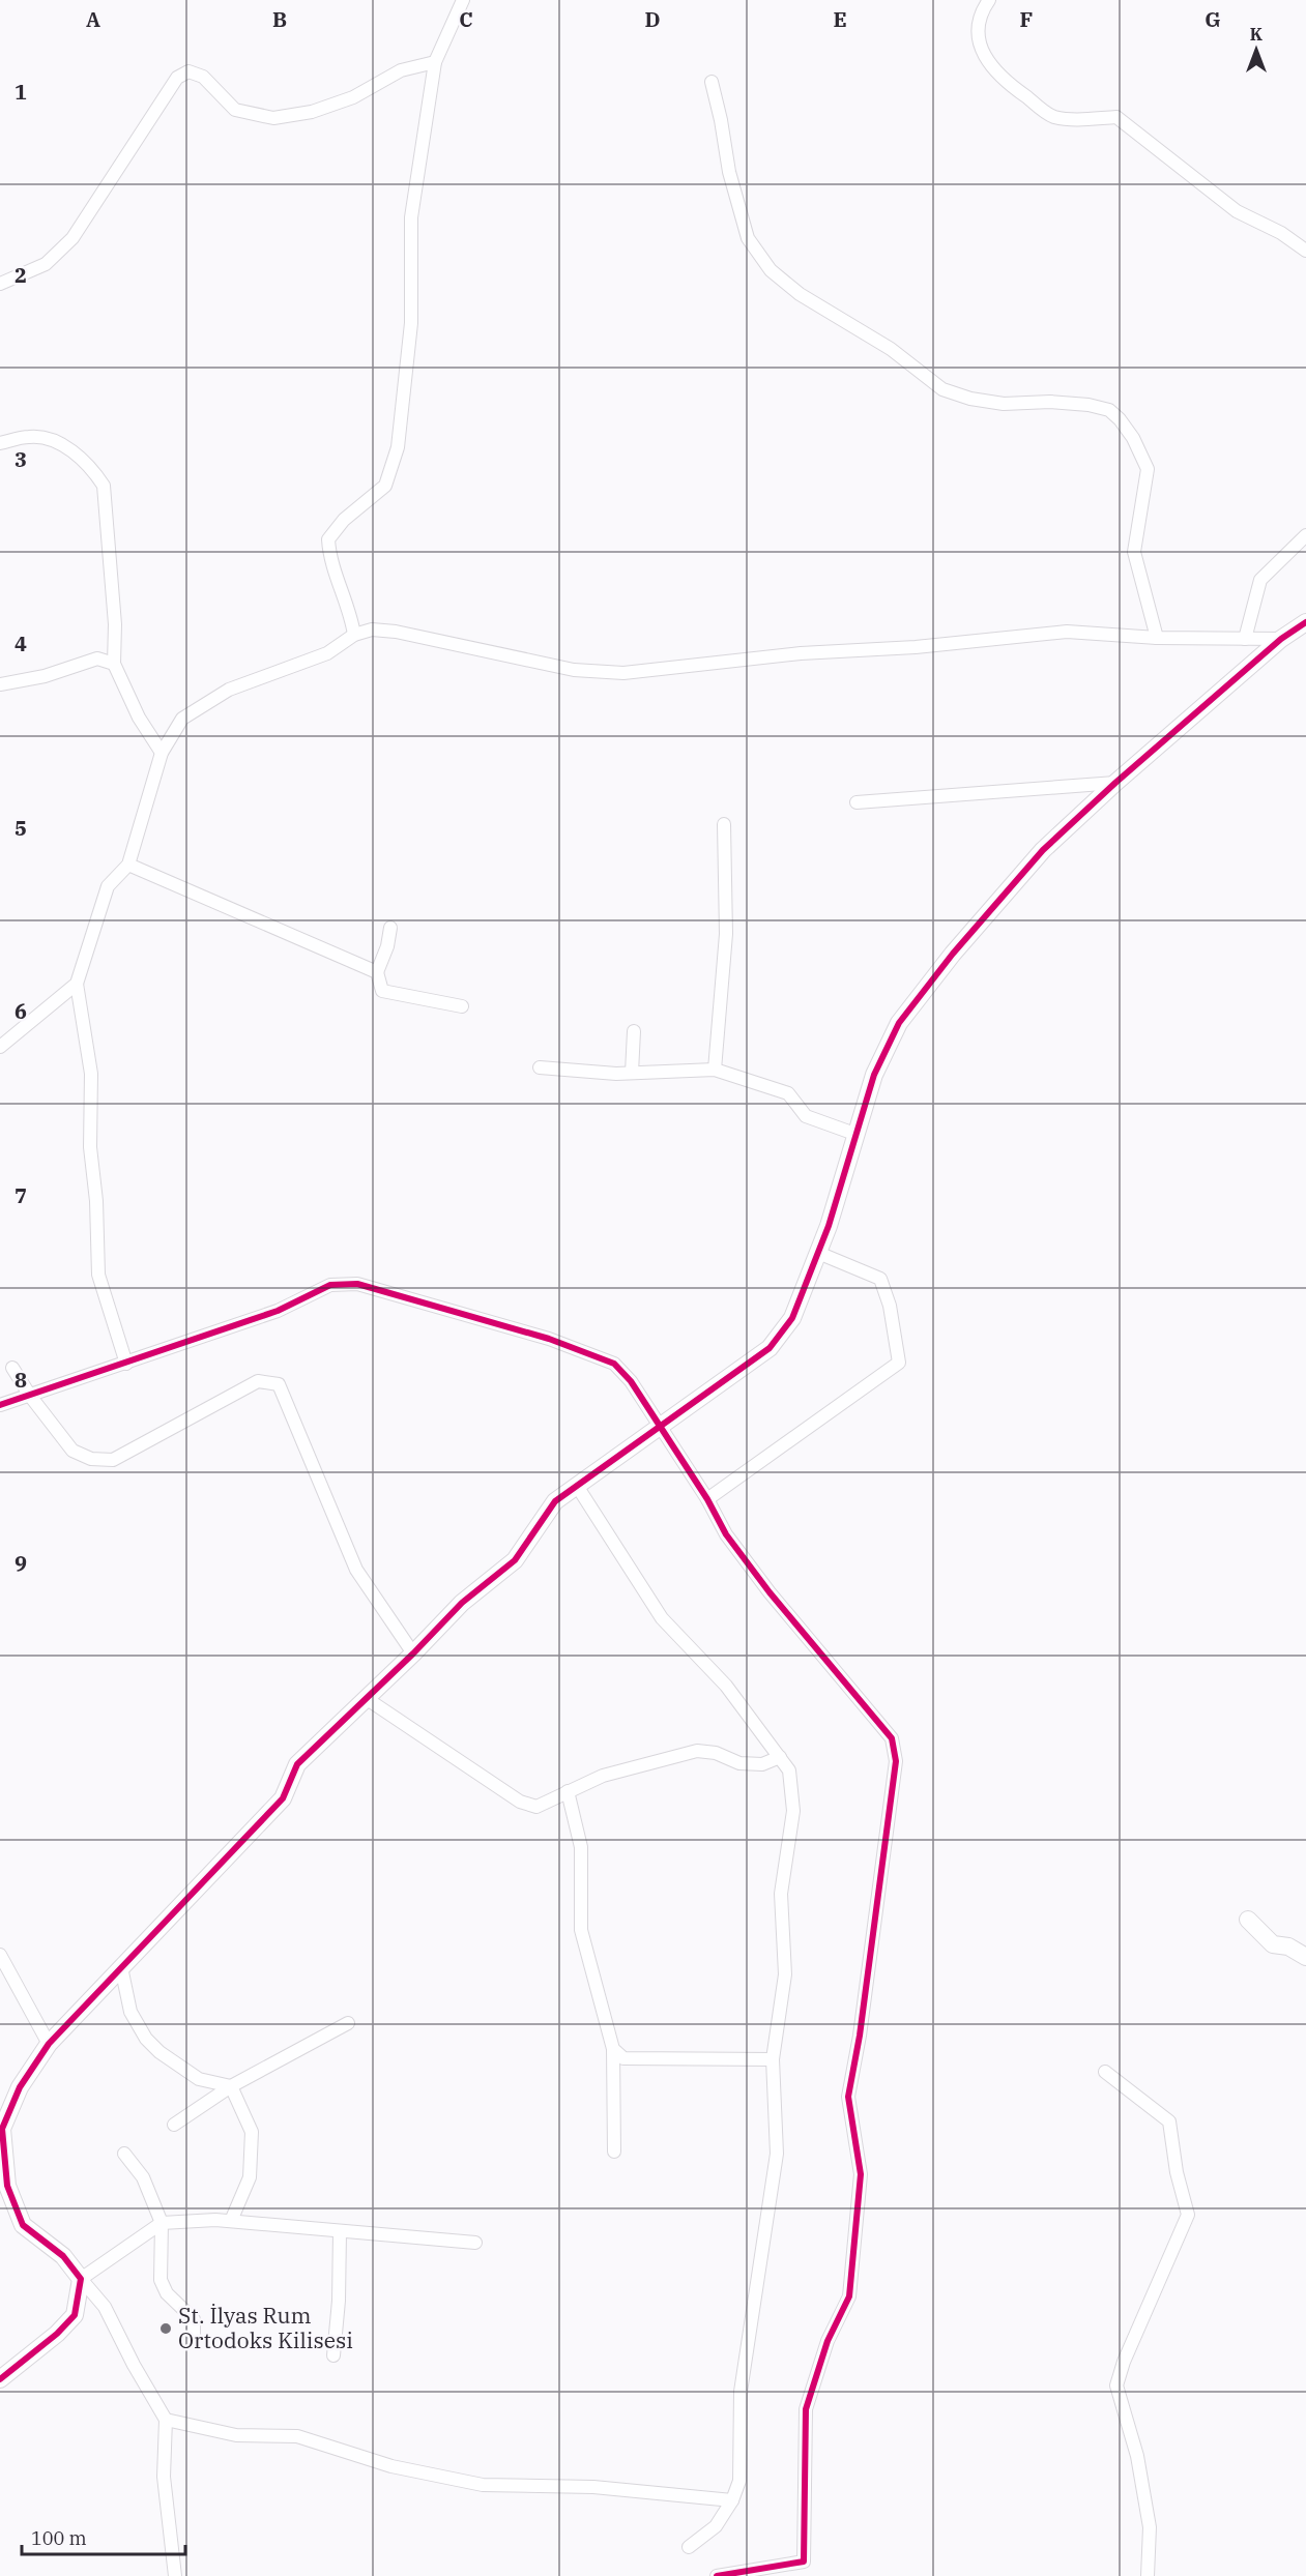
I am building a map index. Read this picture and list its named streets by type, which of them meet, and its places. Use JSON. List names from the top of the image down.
{
  "places": ["St. İlyas Rum Ortodoks Kilisesi"],
  "scale_bar": "100 m",
  "north": "top",
  "grid": {
    "columns": [
      "A",
      "B",
      "C",
      "D",
      "E",
      "F",
      "G"
    ],
    "rows": [
      "1",
      "2",
      "3",
      "4",
      "5",
      "6",
      "7",
      "8",
      "9"
    ]
  }
}
